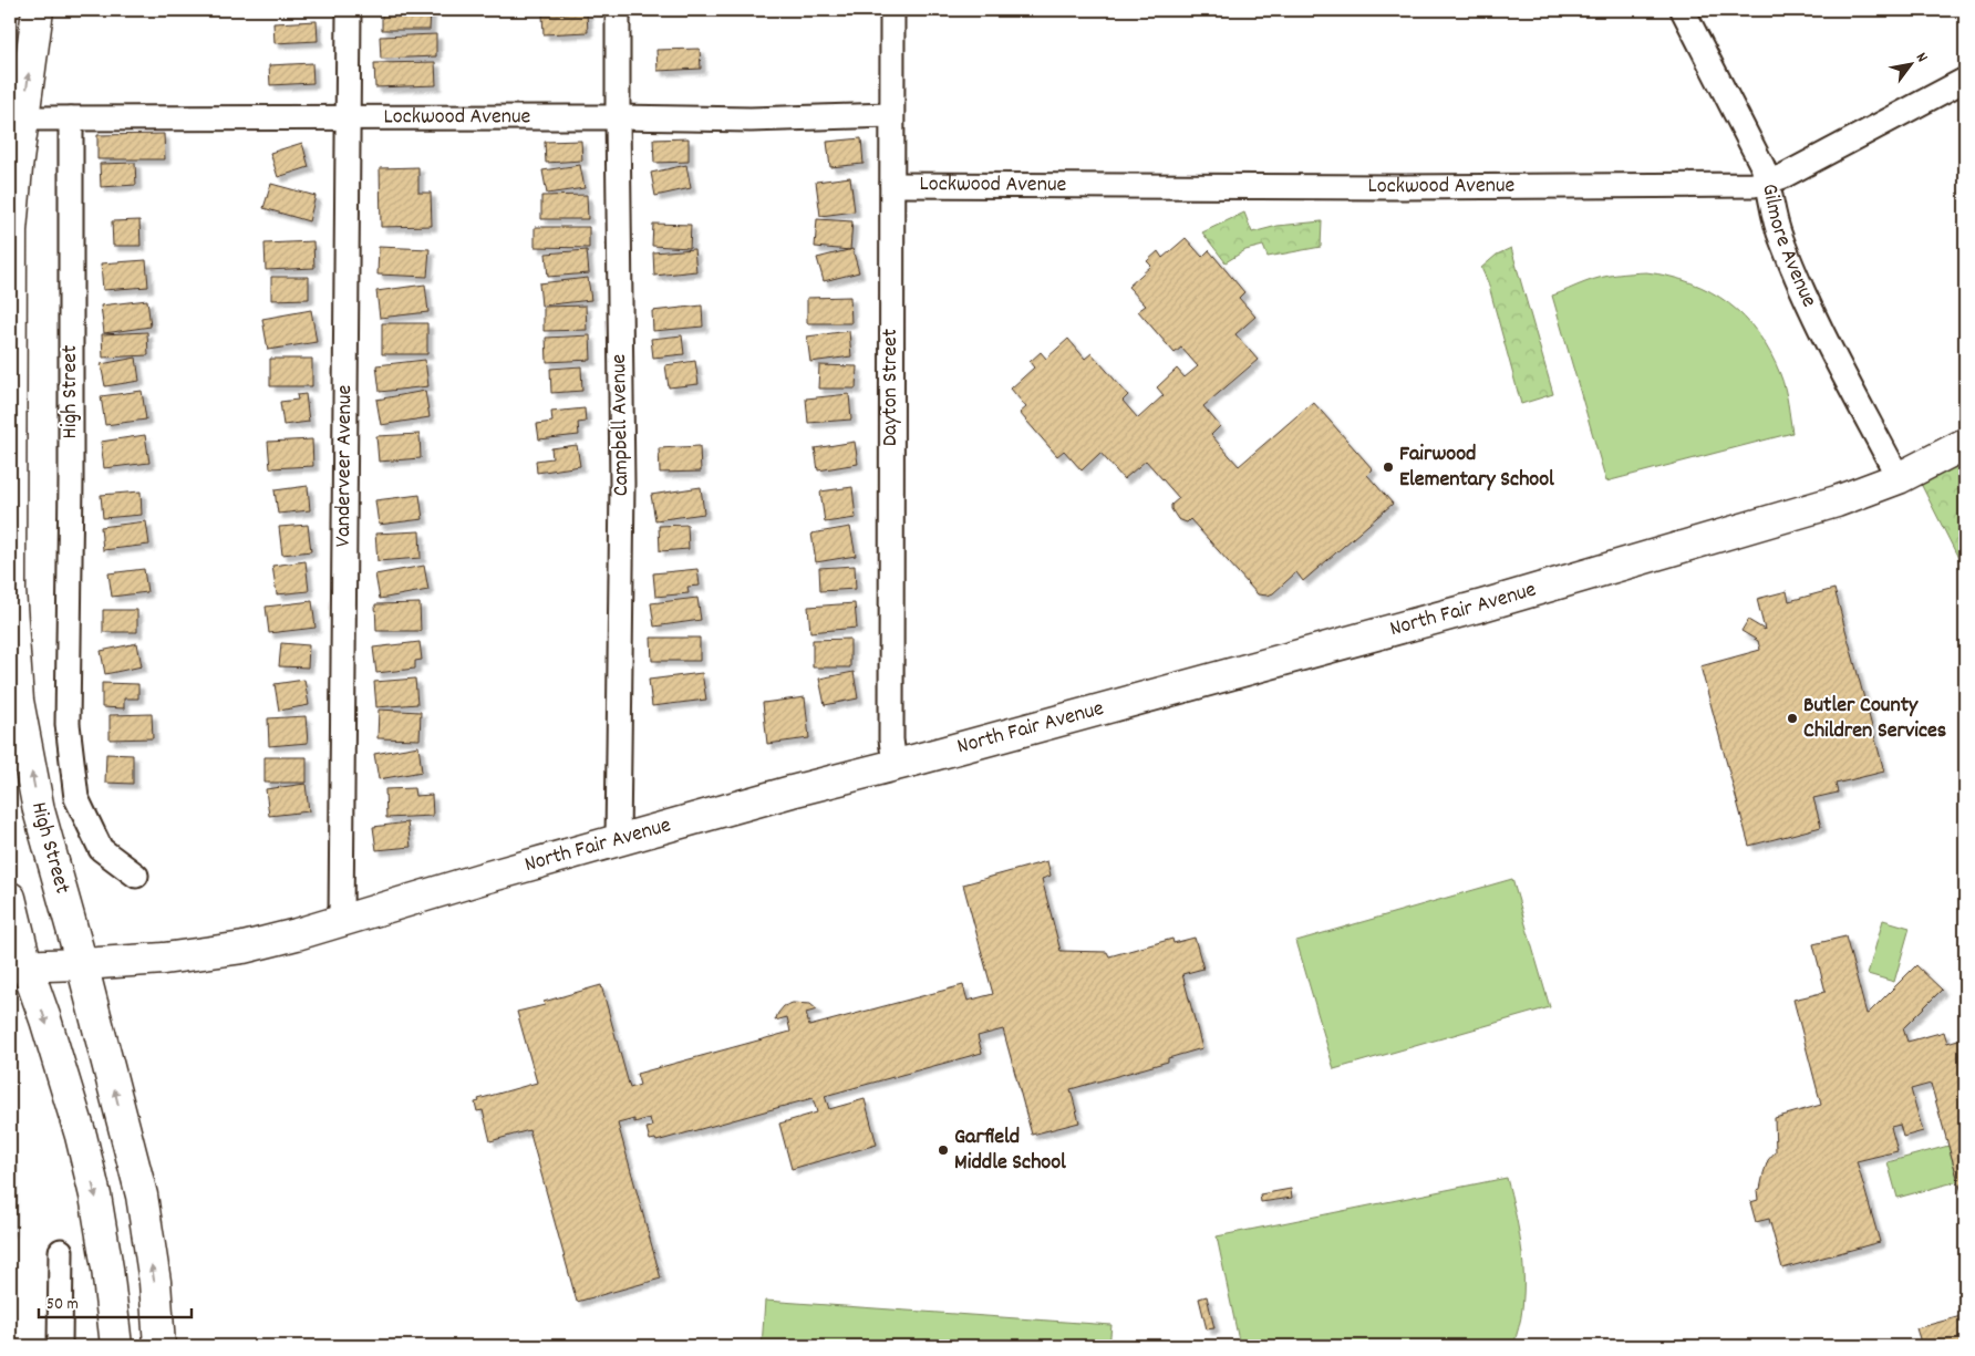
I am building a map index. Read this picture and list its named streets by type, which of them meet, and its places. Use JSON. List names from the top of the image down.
{
  "streets": {
    "main road": ["High Street", "North Fair Avenue"],
    "street": [
      "Lockwood Avenue",
      "Gilmore Avenue",
      "Dayton Street",
      "Campbell Avenue",
      "Vanderveer Avenue"
    ]
  },
  "crossings": [
    ["Lockwood Avenue", "Gilmore Avenue"],
    ["Lockwood Avenue", "Dayton Street"],
    ["Lockwood Avenue", "High Street"],
    ["Lockwood Avenue", "Campbell Avenue"],
    ["Lockwood Avenue", "Vanderveer Avenue"],
    ["Gilmore Avenue", "North Fair Avenue"],
    ["Dayton Street", "North Fair Avenue"],
    ["High Street", "North Fair Avenue"],
    ["Campbell Avenue", "North Fair Avenue"],
    ["Vanderveer Avenue", "North Fair Avenue"]
  ],
  "places": ["Fairwood Elementary School", "Butler County Children Services", "Garfield Middle School"],
  "scale_bar": "50 m",
  "north": "top right"
}
